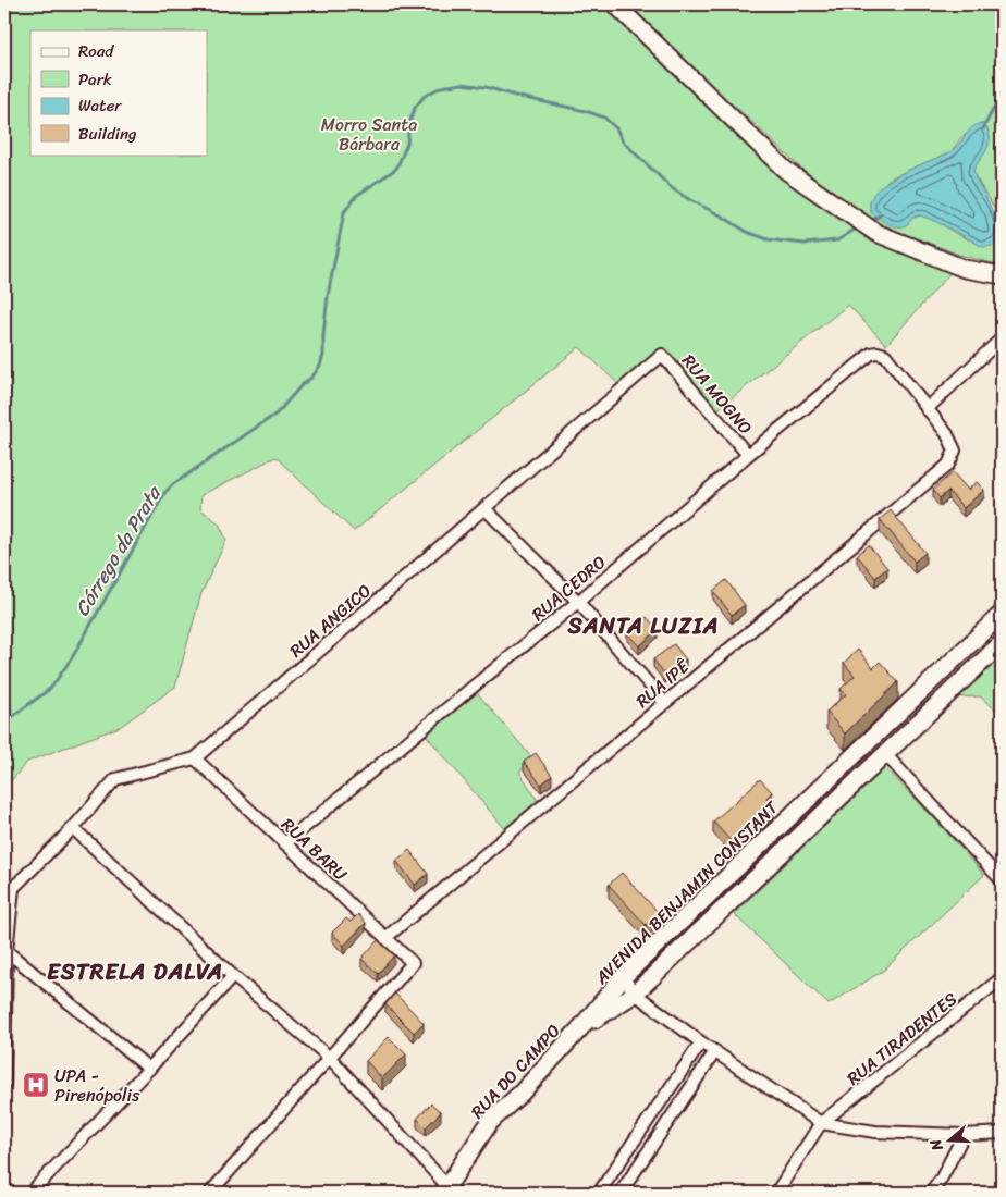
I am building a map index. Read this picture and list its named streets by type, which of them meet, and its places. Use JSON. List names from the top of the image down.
{
  "streets": {
    "street": [
      "RUA MOGNO",
      "RUA CEDRO",
      "RUA ANGICO",
      "RUA IPÊ",
      "RUA BARU",
      "AVENIDA BENJAMIN CONSTANT",
      "RUA TIRADENTES",
      "RUA DO CAMPO"
    ]
  },
  "crossings": [
    ["RUA MOGNO", "RUA CEDRO"],
    ["RUA MOGNO", "RUA ANGICO"],
    ["RUA CEDRO", "RUA IPÊ"],
    ["RUA CEDRO", "RUA BARU"],
    ["RUA ANGICO", "RUA BARU"],
    ["RUA IPÊ", "RUA BARU"],
    ["AVENIDA BENJAMIN CONSTANT", "RUA DO CAMPO"]
  ],
  "districts": ["SANTA LUZIA", "ESTRELA DALVA"],
  "water": ["Córrego da Prata"],
  "parks": ["Morro Santa Bárbara"],
  "places": {
    "hospital": ["UPA - Pirenópolis"]
  },
  "legend": [
    "Road",
    "Park",
    "Water",
    "Building"
  ],
  "north": "left"
}
